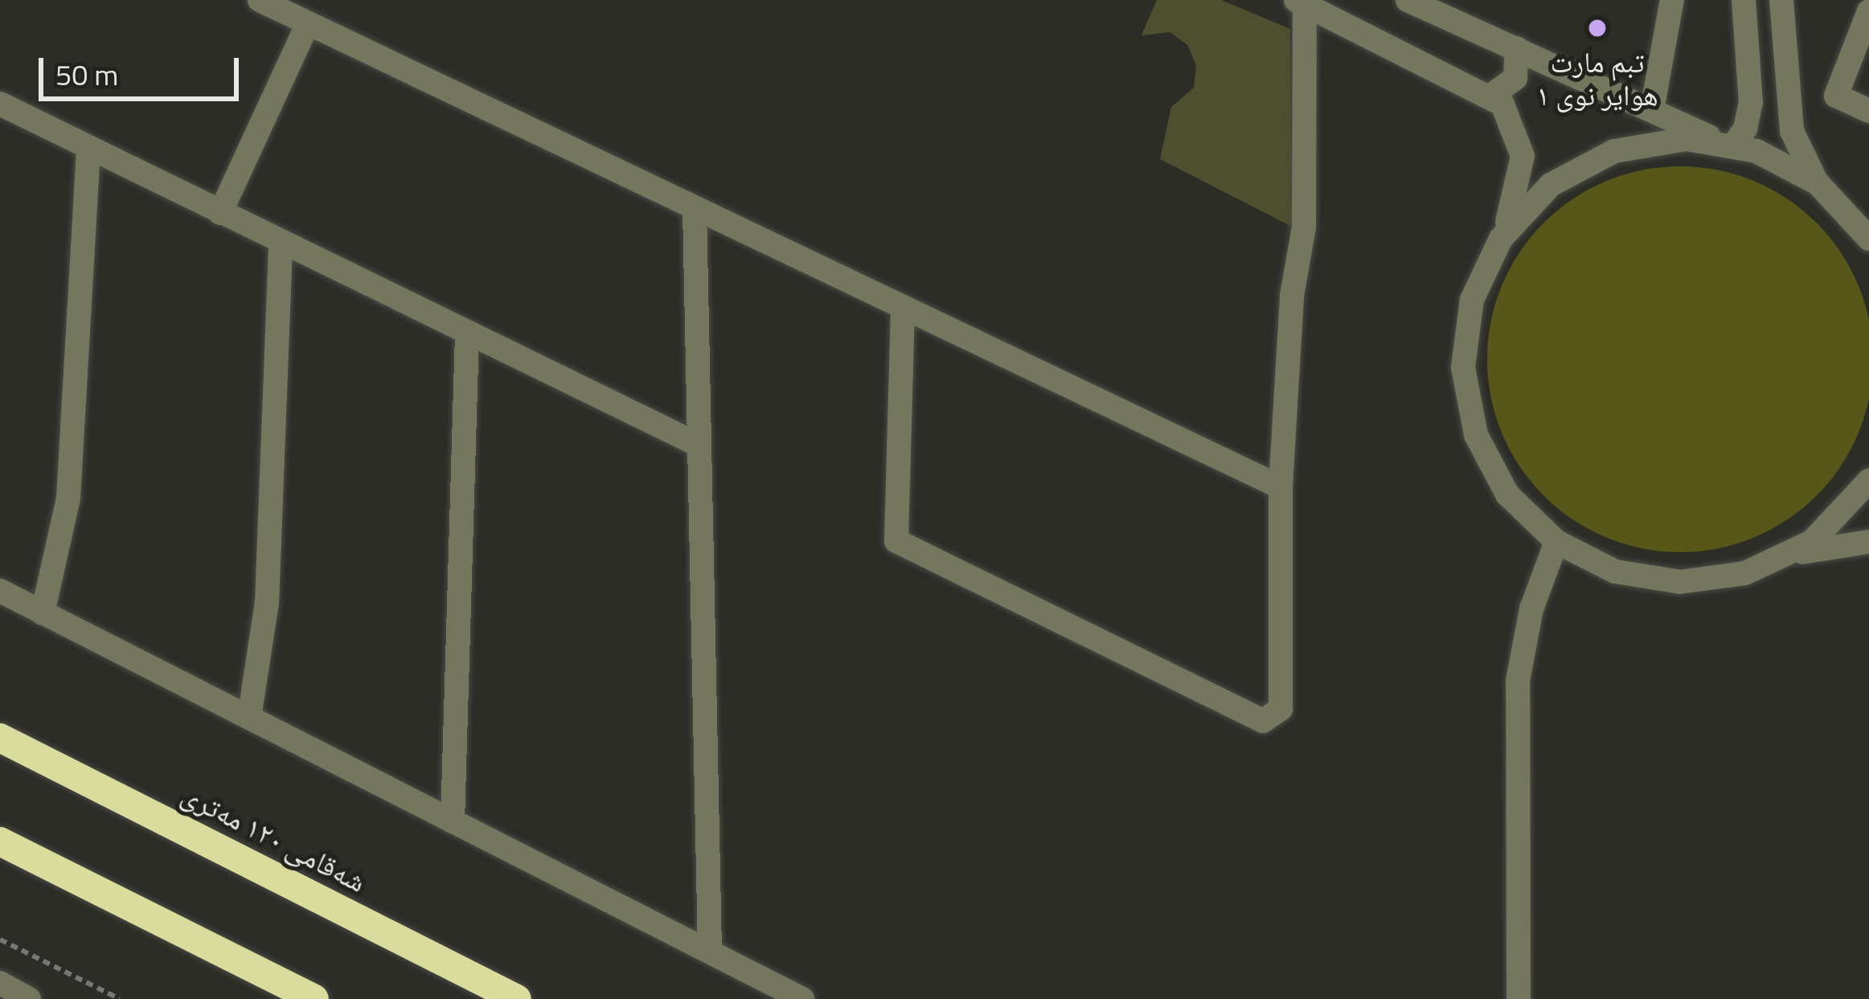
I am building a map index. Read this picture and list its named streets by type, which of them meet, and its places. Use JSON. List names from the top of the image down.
{
  "streets": {
    "highway": ["شەقامی ١٢٠ مەتری"]
  },
  "places": ["تبم مارت هواير نوى ١"],
  "scale_bar": "50 m"
}
